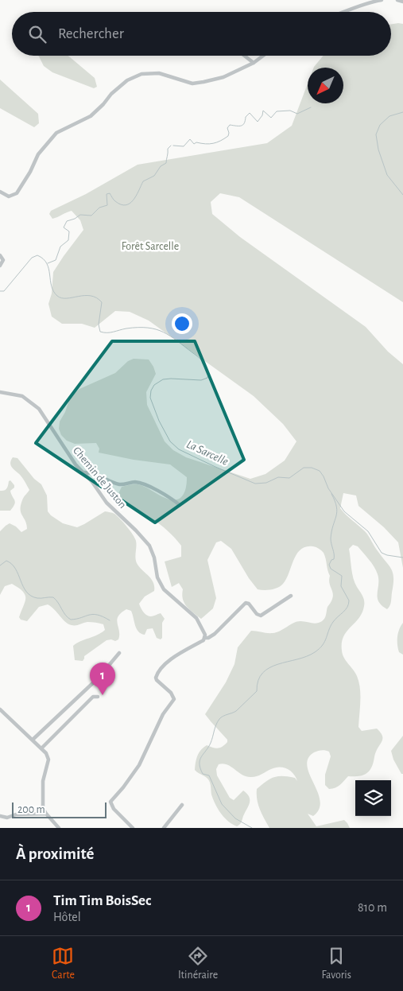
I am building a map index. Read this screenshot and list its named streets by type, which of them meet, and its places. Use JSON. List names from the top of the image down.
{
  "streets": {
    "street": ["Chemin de Juston"]
  },
  "water": ["La Sarcelle"],
  "parks": ["Forêt Sarcelle"],
  "scale_bar": "200 m",
  "north": "bottom left",
  "page": {
    "search": "Rechercher",
    "pins": "1",
    "scale": "200 m",
    "heading": "À proximité",
    "list": [
      {
        "mark": "1",
        "name": "Tim Tim BoisSec",
        "note": "Hôtel",
        "value": "810 m"
      }
    ],
    "nav": ["Carte", "Itinéraire", "Favoris"]
  }
}
